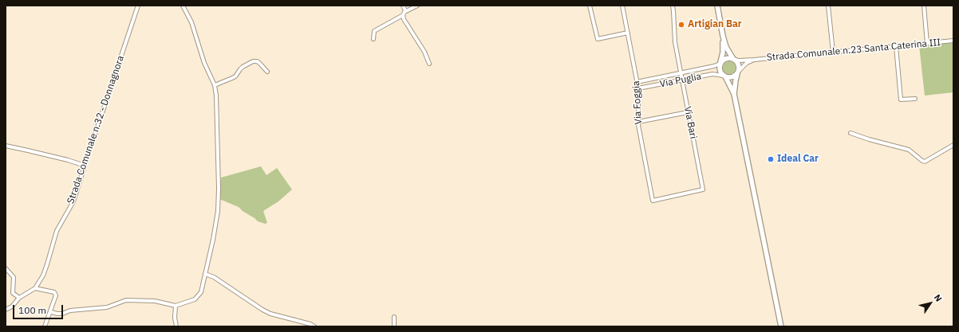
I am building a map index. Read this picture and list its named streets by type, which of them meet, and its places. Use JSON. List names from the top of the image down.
{
  "streets": {
    "street": [
      "Strada Comunale n.23 Santa Caterina III",
      "Via Puglia",
      "Via Foggia",
      "Via Bari",
      "Strada Comunale n.32 - Donnagnora"
    ]
  },
  "crossings": [
    ["Strada Comunale n.23 Santa Caterina III", "Via Puglia"],
    ["Via Puglia", "Via Foggia"],
    ["Via Puglia", "Via Bari"],
    ["Via Foggia", "Via Bari"]
  ],
  "places": ["Artigian Bar", "Ideal Car"],
  "scale_bar": "100 m",
  "north": "top right"
}
